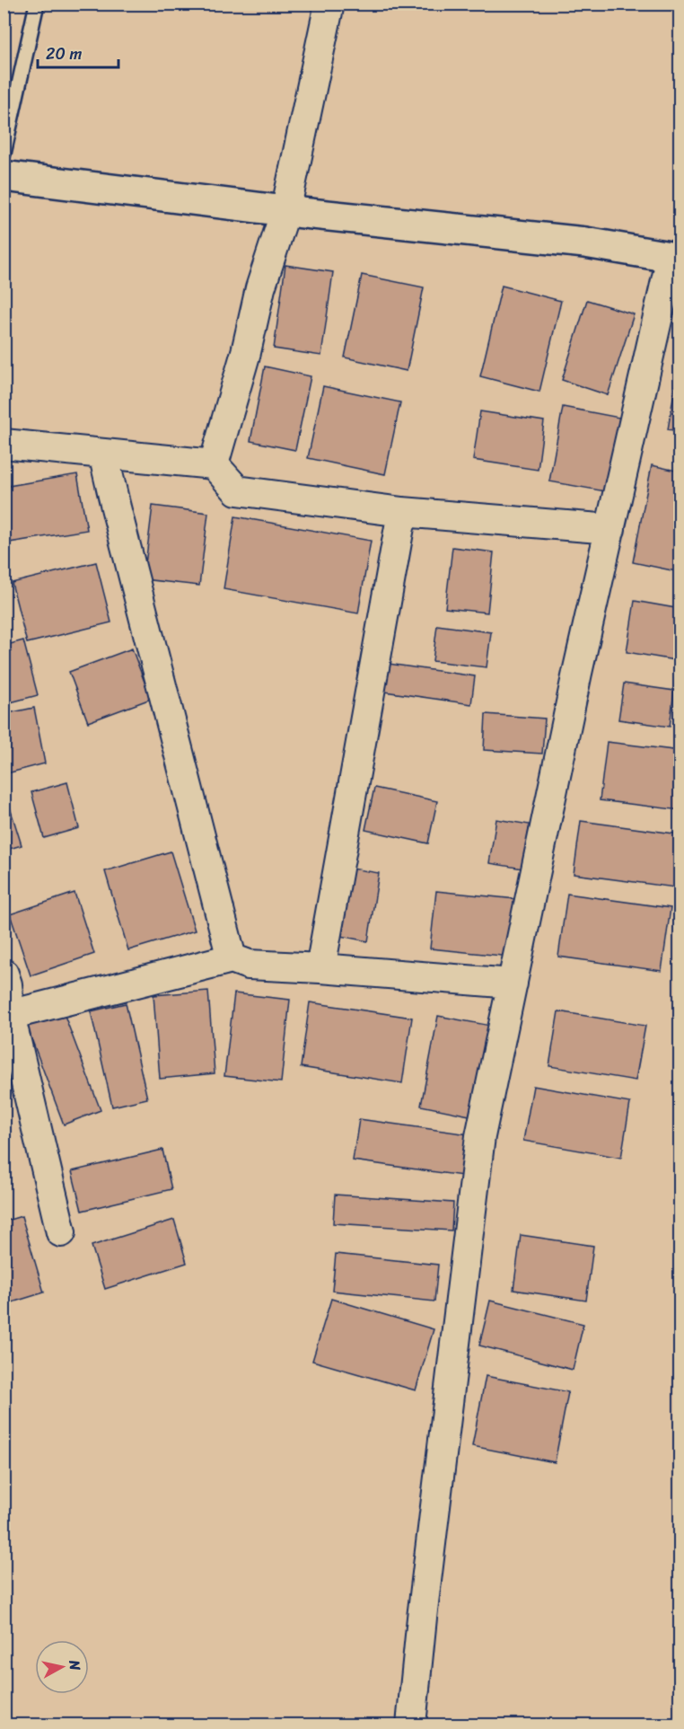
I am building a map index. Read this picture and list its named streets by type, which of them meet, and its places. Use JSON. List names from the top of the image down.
{
  "scale_bar": "20 m",
  "north": "right"
}
